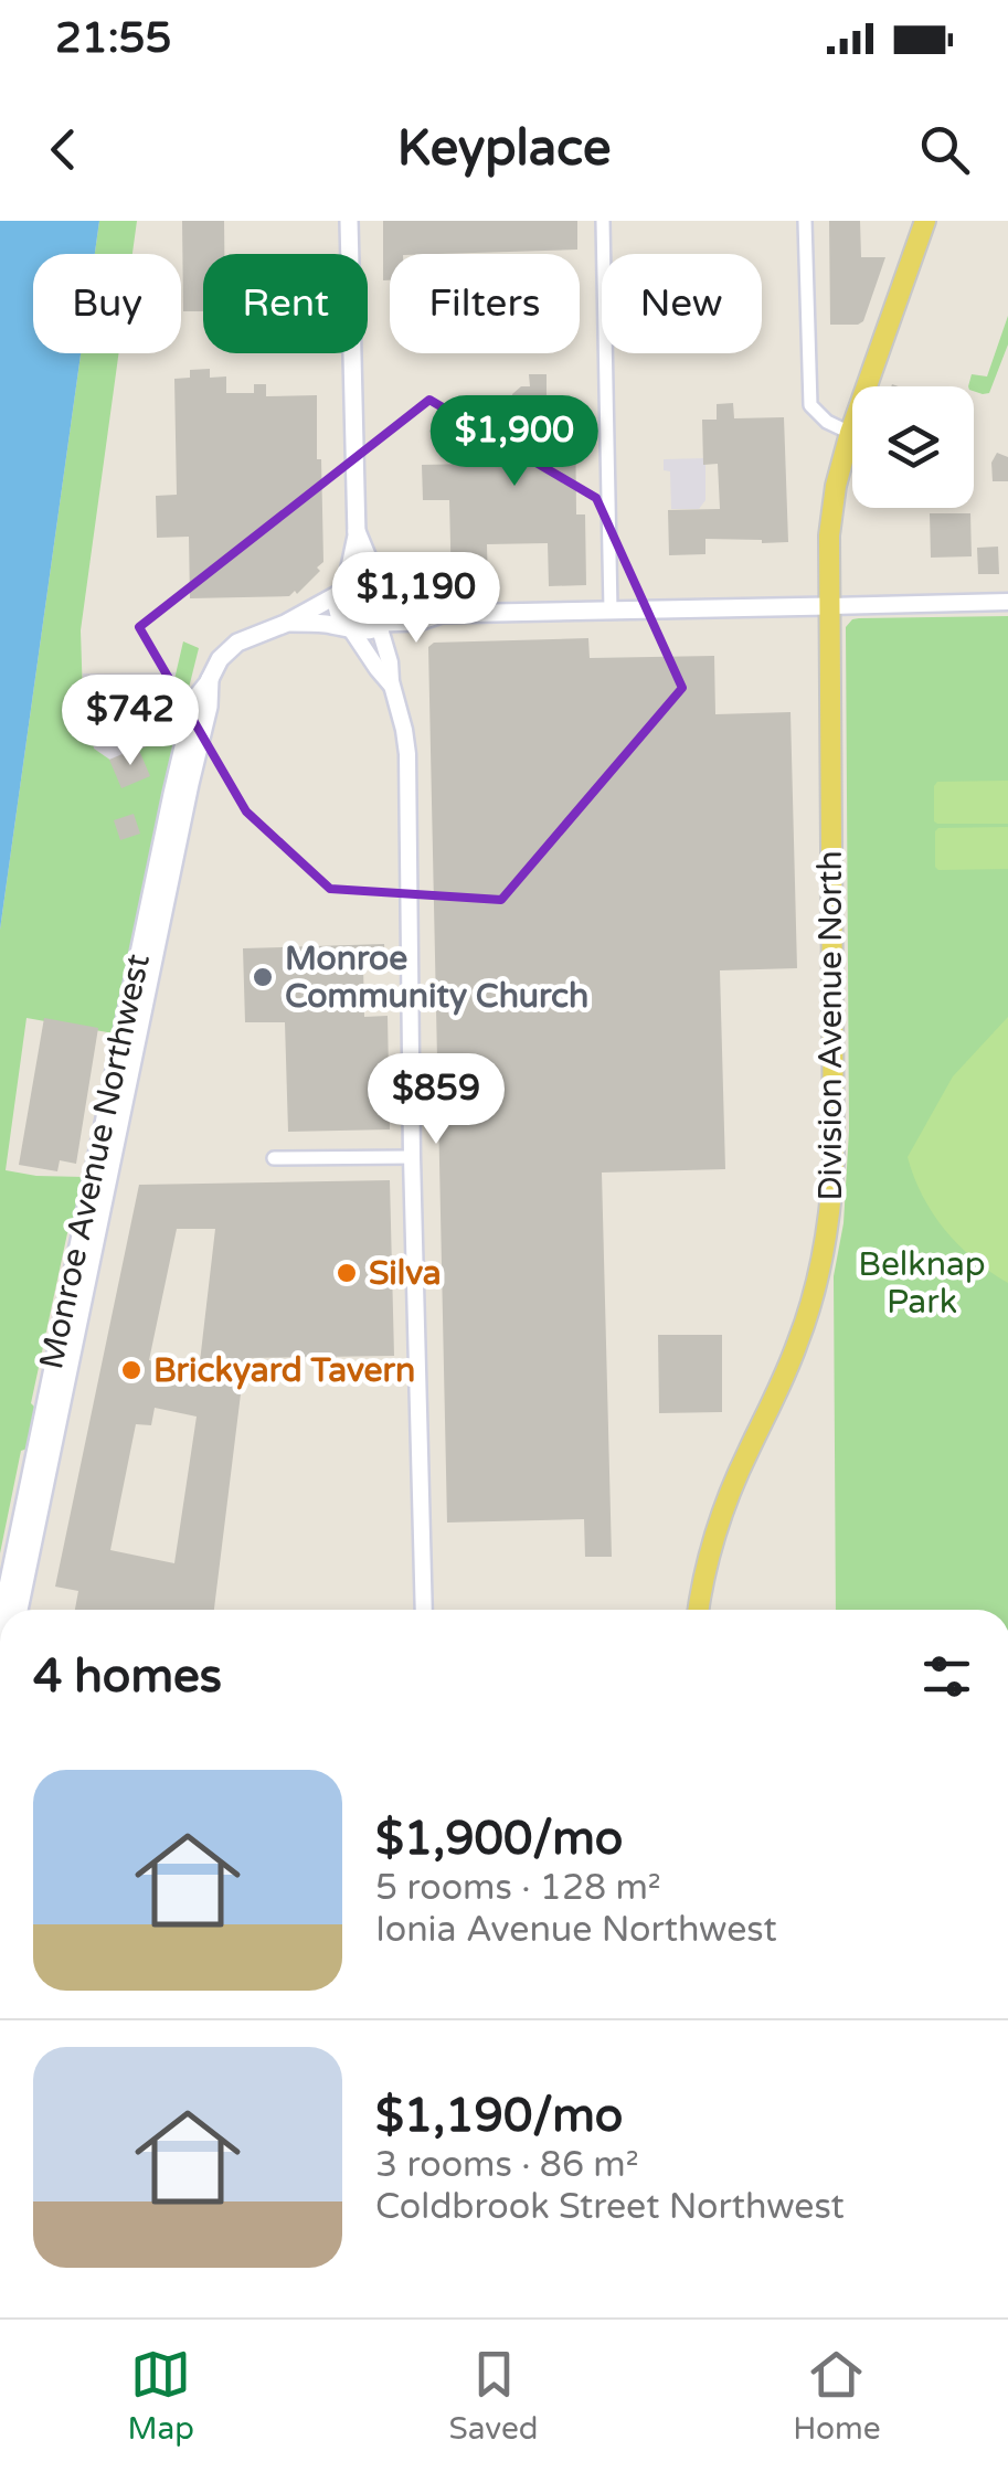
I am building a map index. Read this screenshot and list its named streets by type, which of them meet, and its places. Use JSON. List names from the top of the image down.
{
  "streets": {
    "main road": ["Division Avenue North", "Monroe Avenue Northwest"]
  },
  "parks": ["Belknap Park"],
  "places": ["Monroe Community Church", "Silva", "Brickyard Tavern"],
  "page": {
    "status": "21:55",
    "header": "Keyplace",
    "chip": [
      "Buy",
      "Rent",
      "Filters",
      "New"
    ],
    "price": [
      "$1,900",
      "$1,190",
      "$742",
      "$859"
    ],
    "heading": "4 homes",
    "list": [
      {
        "name": "$1,900/mo",
        "note": "5 rooms · 128 m² · Ionia Avenue Northwest"
      },
      {
        "name": "$1,190/mo",
        "note": "3 rooms · 86 m² · Coldbrook Street Northwest"
      }
    ],
    "tabs": ["Map", "Saved", "Home"]
  }
}
